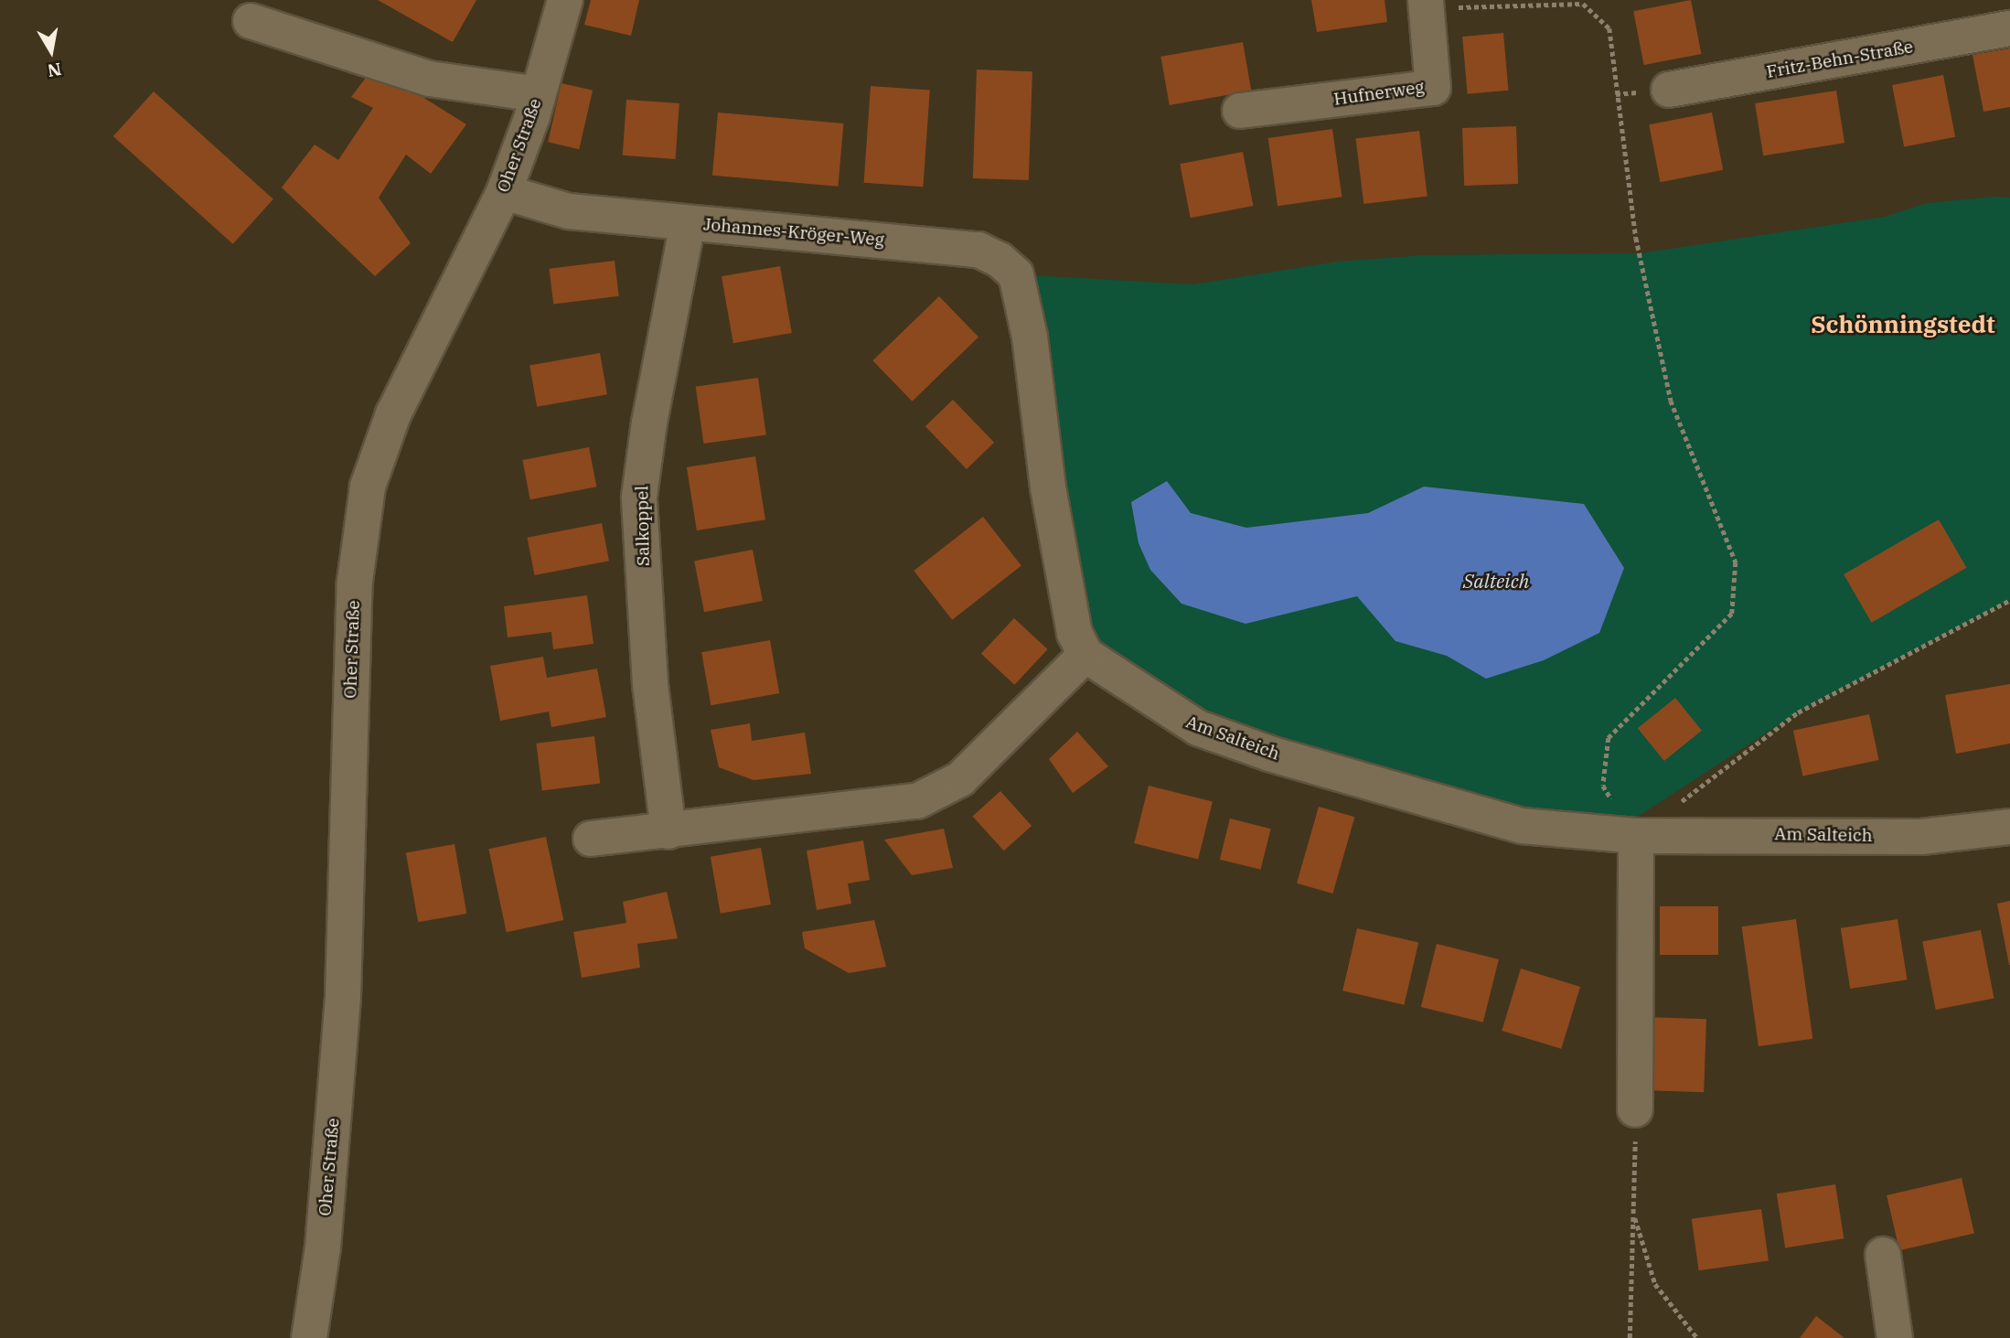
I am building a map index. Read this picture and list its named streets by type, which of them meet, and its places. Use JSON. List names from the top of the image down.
{
  "streets": {
    "street": [
      "Fritz-Behn-Straße",
      "Hufnerweg",
      "Oher Straße",
      "Johannes-Kröger-Weg",
      "Salkoppel",
      "Am Salteich"
    ]
  },
  "crossings": [
    ["Oher Straße", "Johannes-Kröger-Weg"],
    ["Johannes-Kröger-Weg", "Salkoppel"],
    ["Johannes-Kröger-Weg", "Am Salteich"]
  ],
  "districts": ["Schönningstedt"],
  "water": ["Salteich"],
  "north": "bottom"
}
